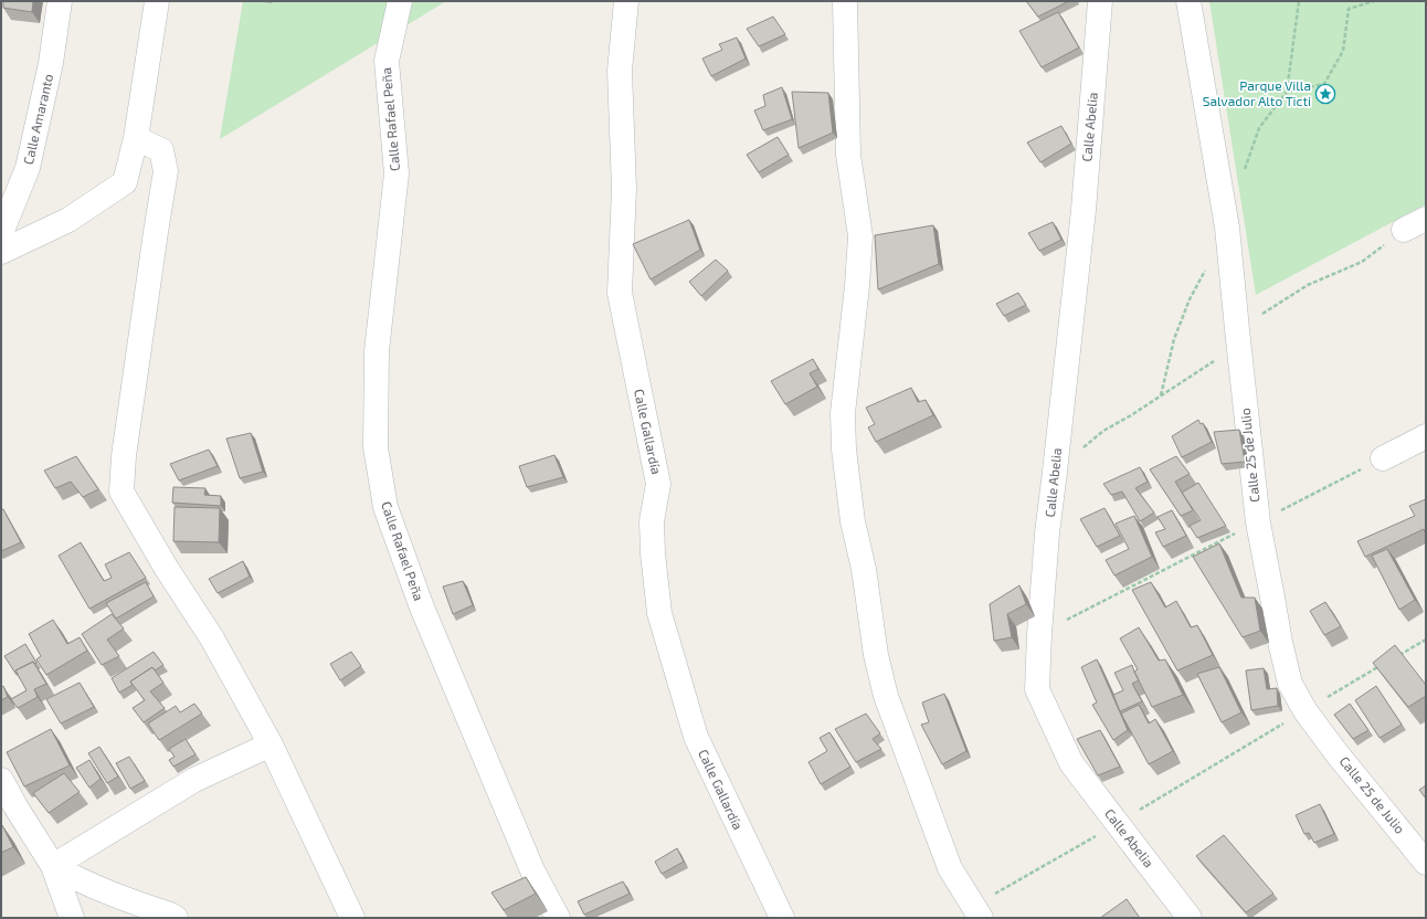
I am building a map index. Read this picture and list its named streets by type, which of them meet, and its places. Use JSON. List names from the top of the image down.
{
  "streets": {
    "street": [
      "Calle Amaranto",
      "Calle Rafael Peña",
      "Calle Abelia",
      "Calle Gallardía",
      "Calle 25 de Julio"
    ]
  },
  "places": {
    "place": ["Parque Villa Salvador Alto Ticti"]
  }
}
